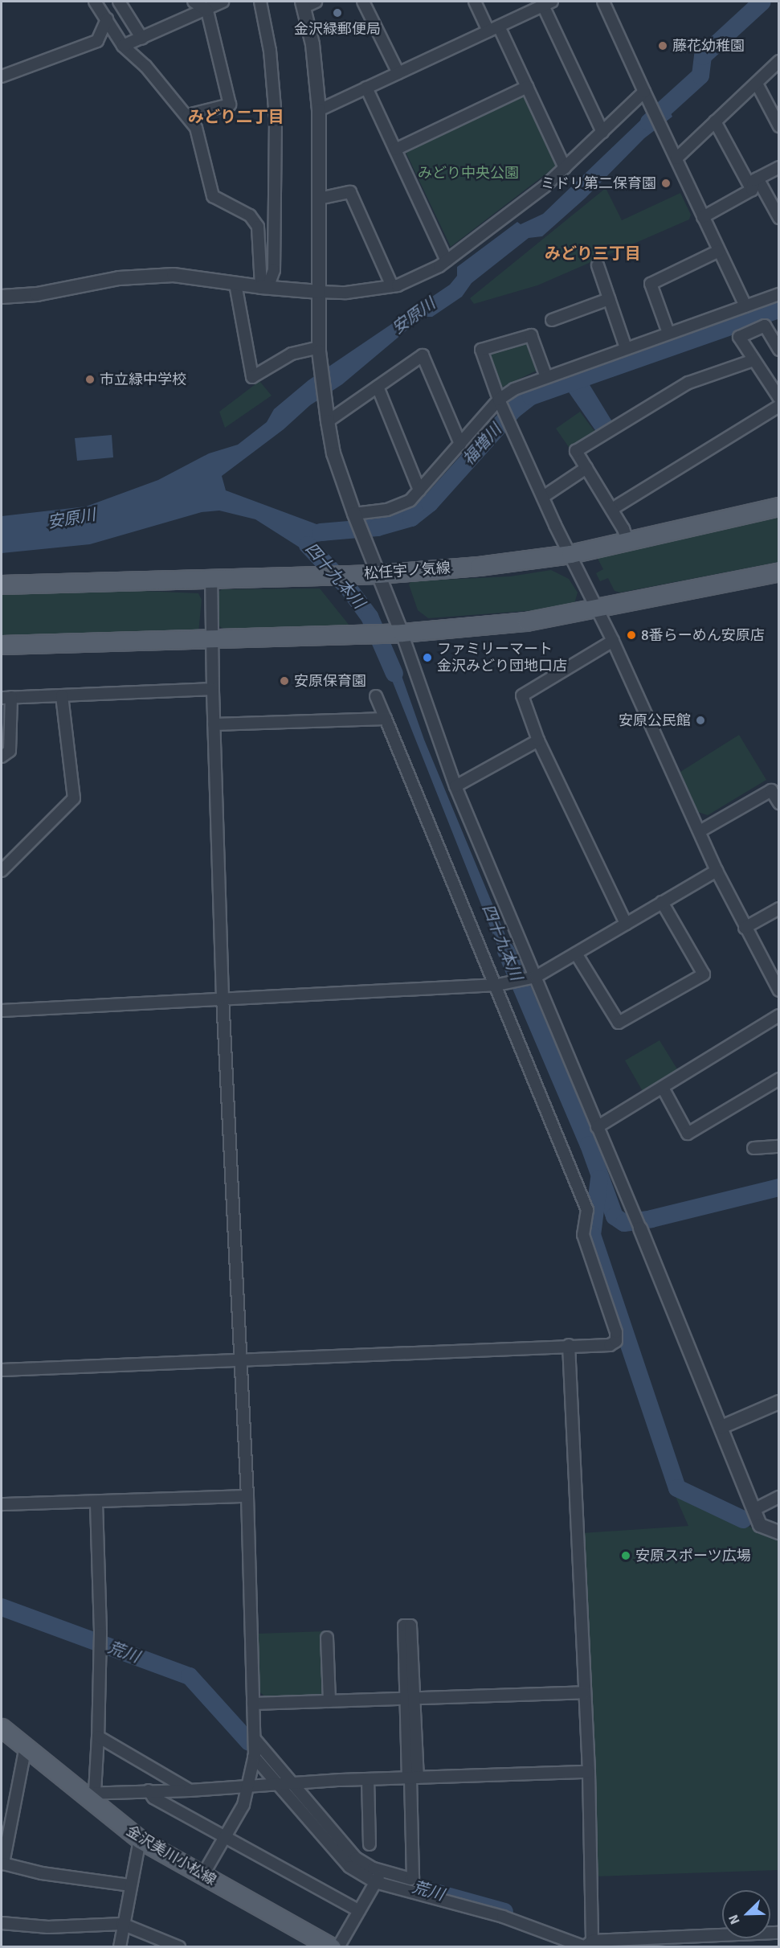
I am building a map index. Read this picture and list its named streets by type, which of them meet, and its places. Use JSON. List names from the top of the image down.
{
  "streets": {
    "main road": ["松任宇ノ気線", "金沢美川小松線"]
  },
  "districts": ["みどり二丁目", "みどり三丁目"],
  "water": [
    "安原川",
    "福増川",
    "四十九本川",
    "荒川"
  ],
  "parks": ["みどり中央公園"],
  "places": [
    "金沢緑郵便局",
    "藤花幼稚園",
    "ミドリ第二保育園",
    "市立緑中学校",
    "8番らーめん安原店",
    "ファミリーマート 金沢みどり団地口店",
    "安原保育園",
    "安原公民館",
    "安原スポーツ広場"
  ],
  "north": "bottom left"
}
